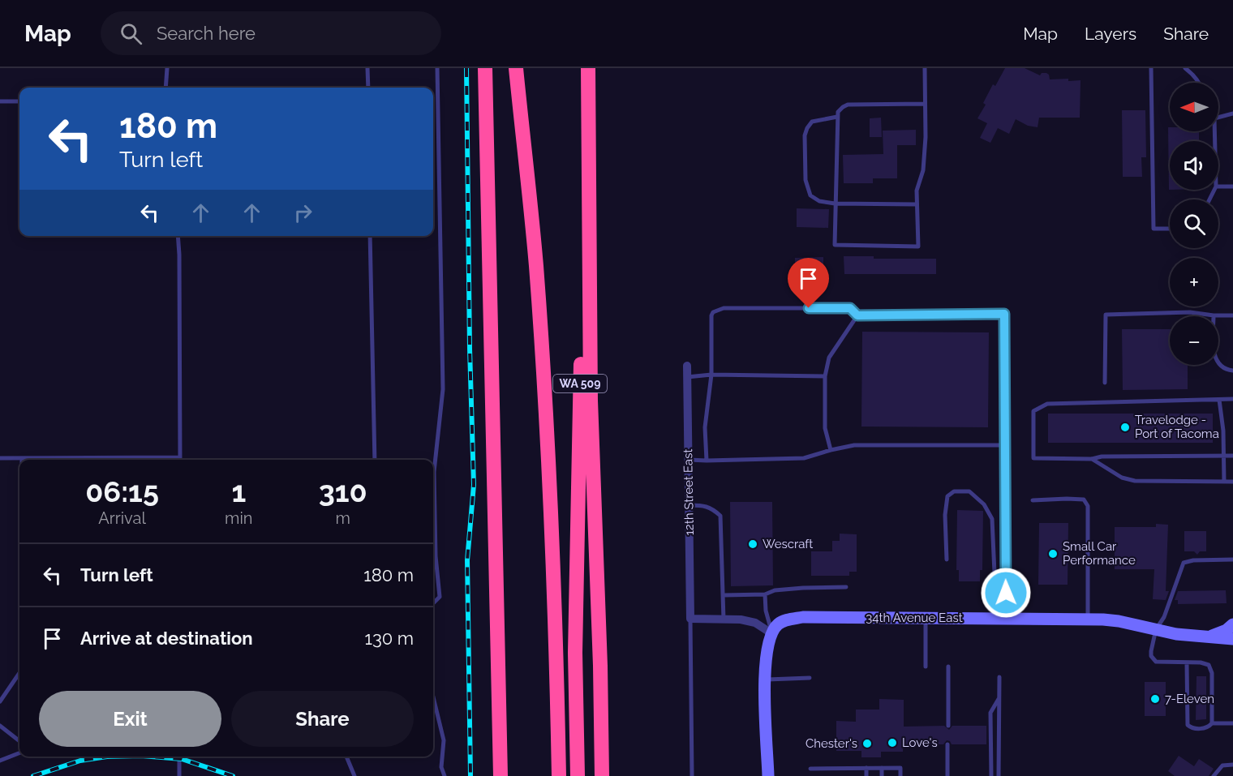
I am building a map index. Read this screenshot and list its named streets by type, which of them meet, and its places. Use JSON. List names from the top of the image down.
{
  "streets": {
    "highway": ["WA 509"],
    "street": ["12th Street East", "34th Avenue East"]
  },
  "places": [
    "Travelodge - Port of Tacoma",
    "Wescraft",
    "Small Car Performance",
    "7-Eleven",
    "Love's",
    "Chester's"
  ],
  "north": "left",
  "page": {
    "header": "Map",
    "search": "Search here",
    "nav": ["Map", "Layers", "Share"],
    "map_buttons": ["+", "−"],
    "turn": ["180 m", "Turn left"],
    "eta": [
      "06:15",
      "Arrival",
      "1",
      "min",
      "310",
      "m"
    ],
    "list": [
      {
        "name": "Turn left",
        "value": "180 m"
      },
      {
        "name": "Arrive at destination",
        "value": "130 m"
      }
    ],
    "buttons": ["Exit", "Share"]
  }
}
